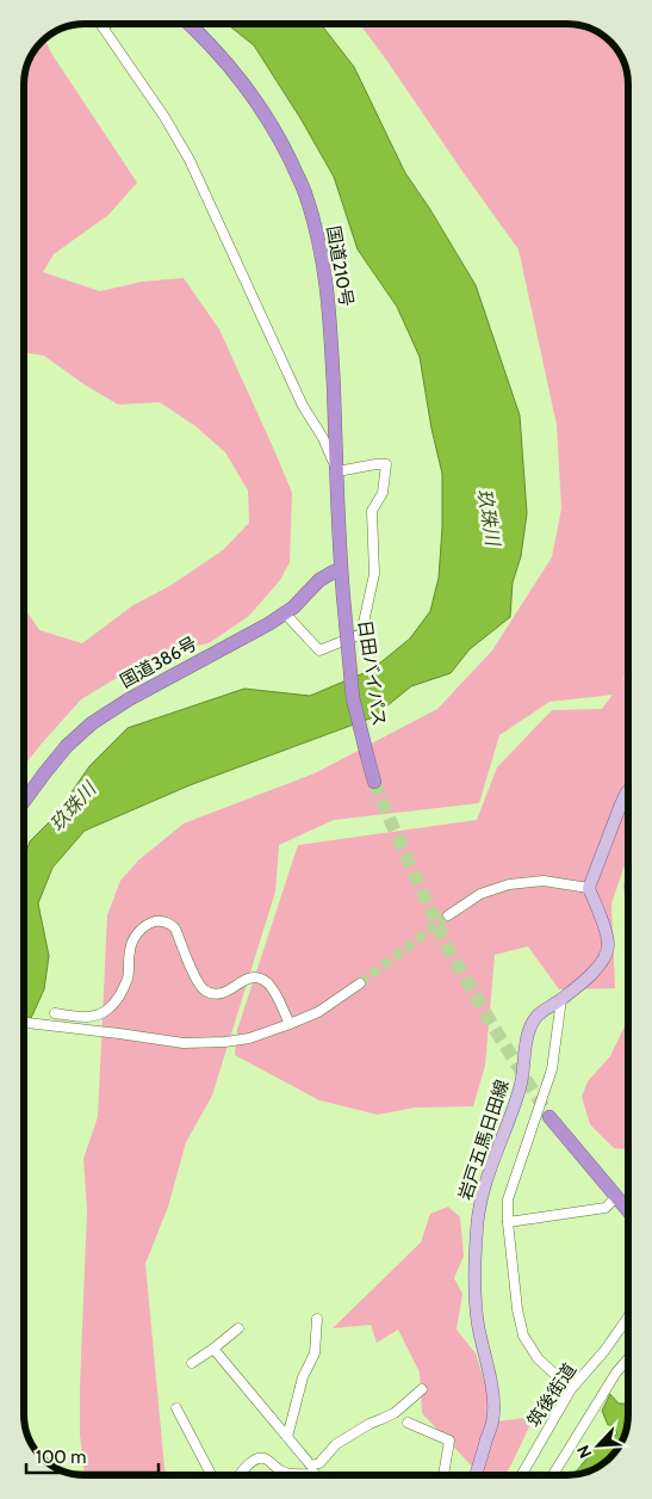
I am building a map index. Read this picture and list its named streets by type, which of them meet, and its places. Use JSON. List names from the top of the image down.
{
  "streets": {
    "highway": ["国道210号", "国道386号", "日田バイパス"],
    "main road": ["岩戸五馬日田線"],
    "street": ["筑後街道"]
  },
  "crossings": [
    ["国道210号", "国道386号"],
    ["国道210号", "日田バイパス"],
    ["国道386号", "日田バイパス"]
  ],
  "water": ["玖珠川"],
  "scale_bar": "100 m",
  "north": "bottom left"
}
